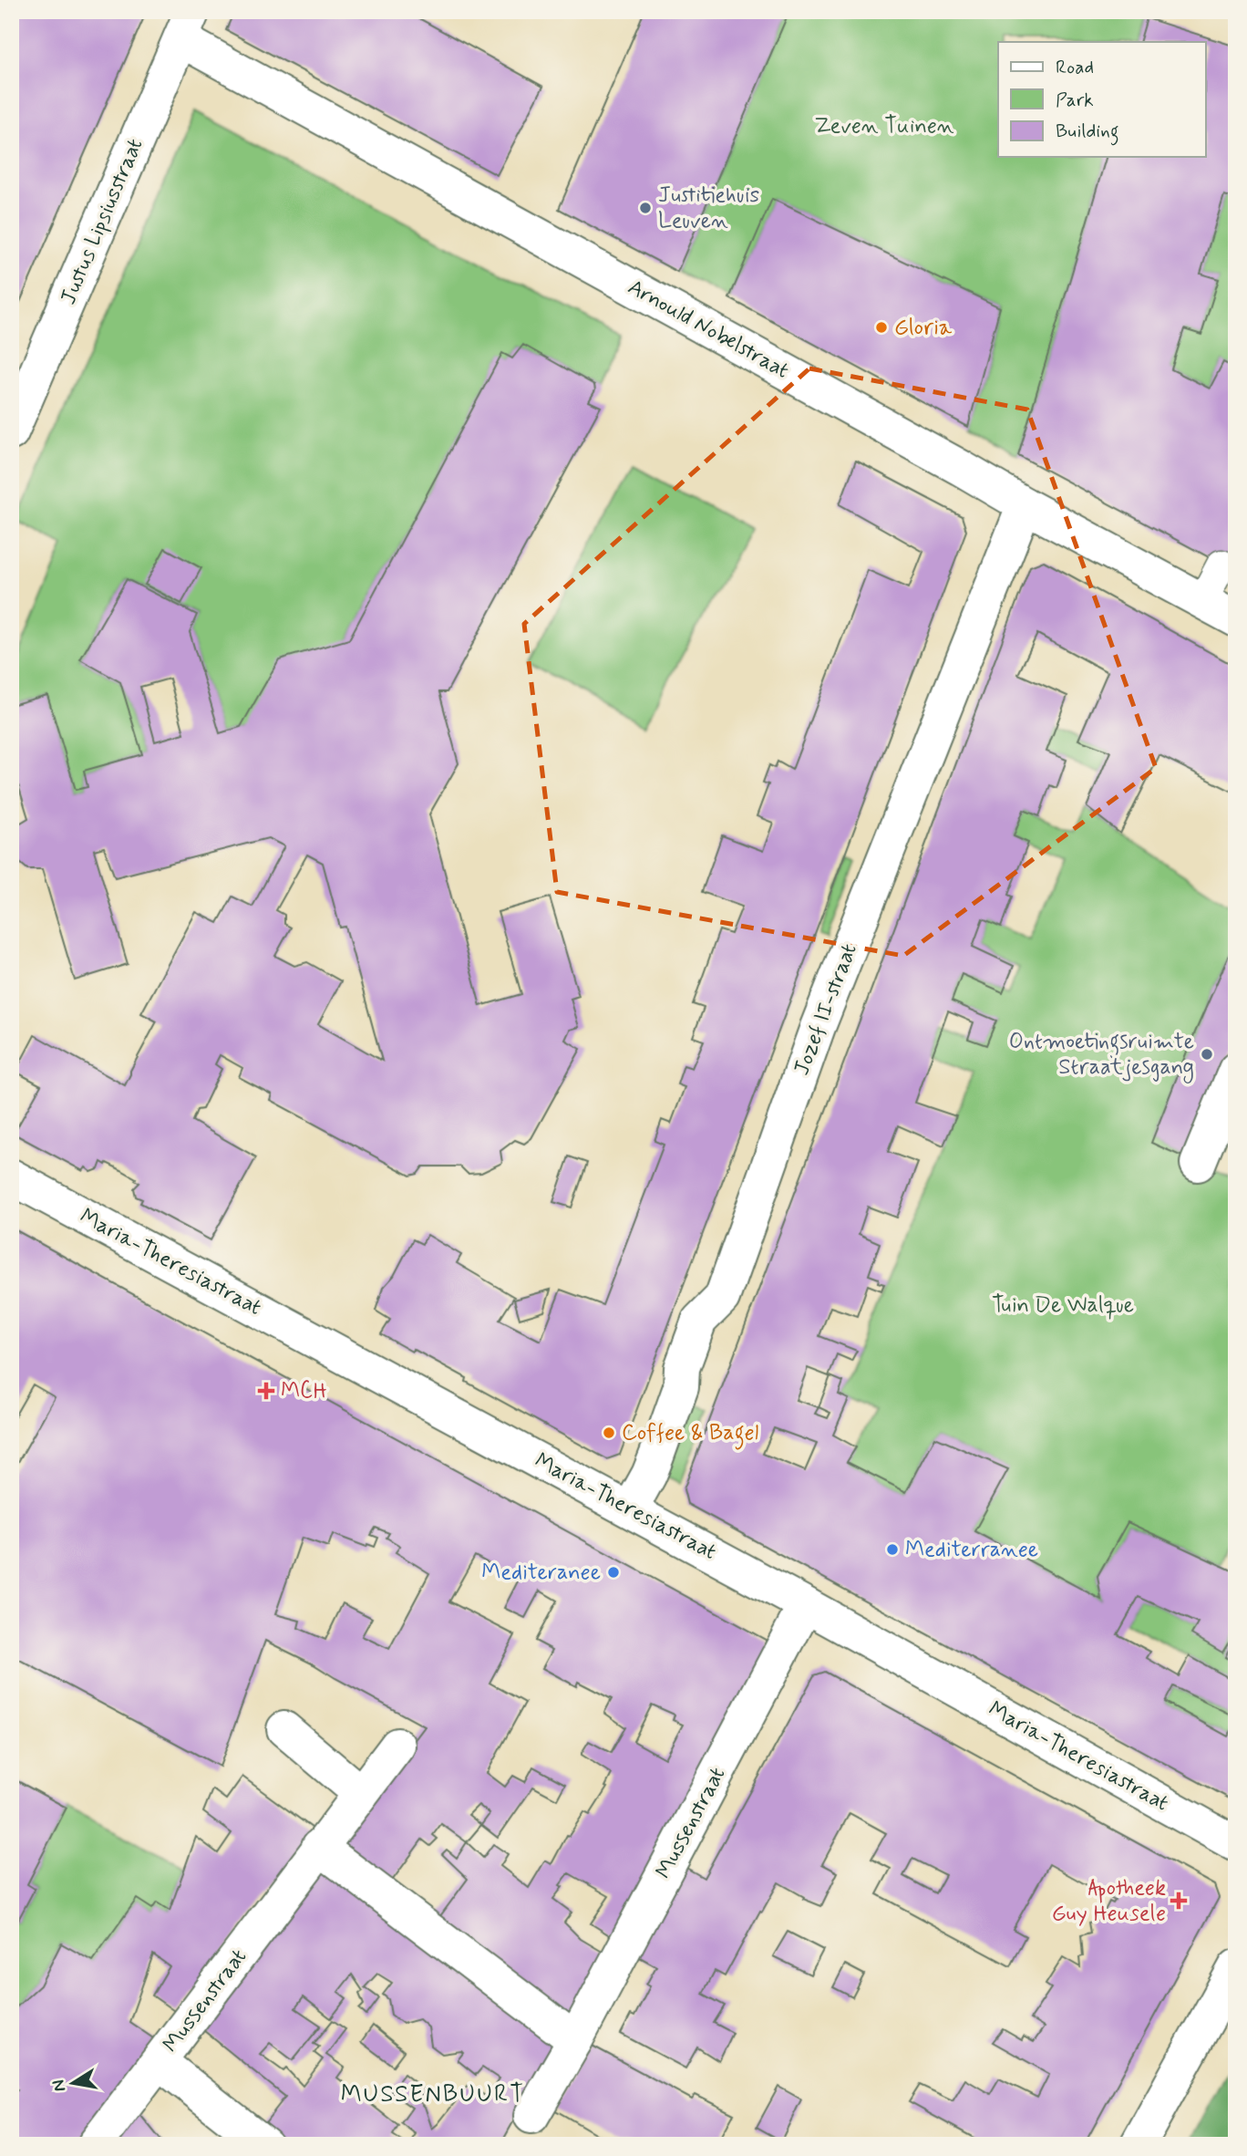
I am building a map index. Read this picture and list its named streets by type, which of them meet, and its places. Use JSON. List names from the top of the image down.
{
  "streets": {
    "street": [
      "Justus Lipsiusstraat",
      "Arnould Nobelstraat",
      "Jozef II-straat",
      "Maria-Theresiastraat",
      "Mussenstraat"
    ]
  },
  "crossings": [
    ["Justus Lipsiusstraat", "Arnould Nobelstraat"],
    ["Arnould Nobelstraat", "Jozef II-straat"],
    ["Jozef II-straat", "Maria-Theresiastraat"],
    ["Maria-Theresiastraat", "Mussenstraat"]
  ],
  "districts": ["MUSSENBUURT"],
  "parks": ["Zeven Tuinen", "Tuin De Walque"],
  "places": {
    "other": [
      "Justitiehuis Leuven",
      "Gloria",
      "Ontmoetingsruimte Straatjesgang",
      "Coffee & Bagel",
      "Mediterranee",
      "Mediteranee"
    ],
    "health": ["MCH", "Apotheek Guy Heusele"]
  },
  "legend": ["Road", "Park", "Building"],
  "north": "left"
}
